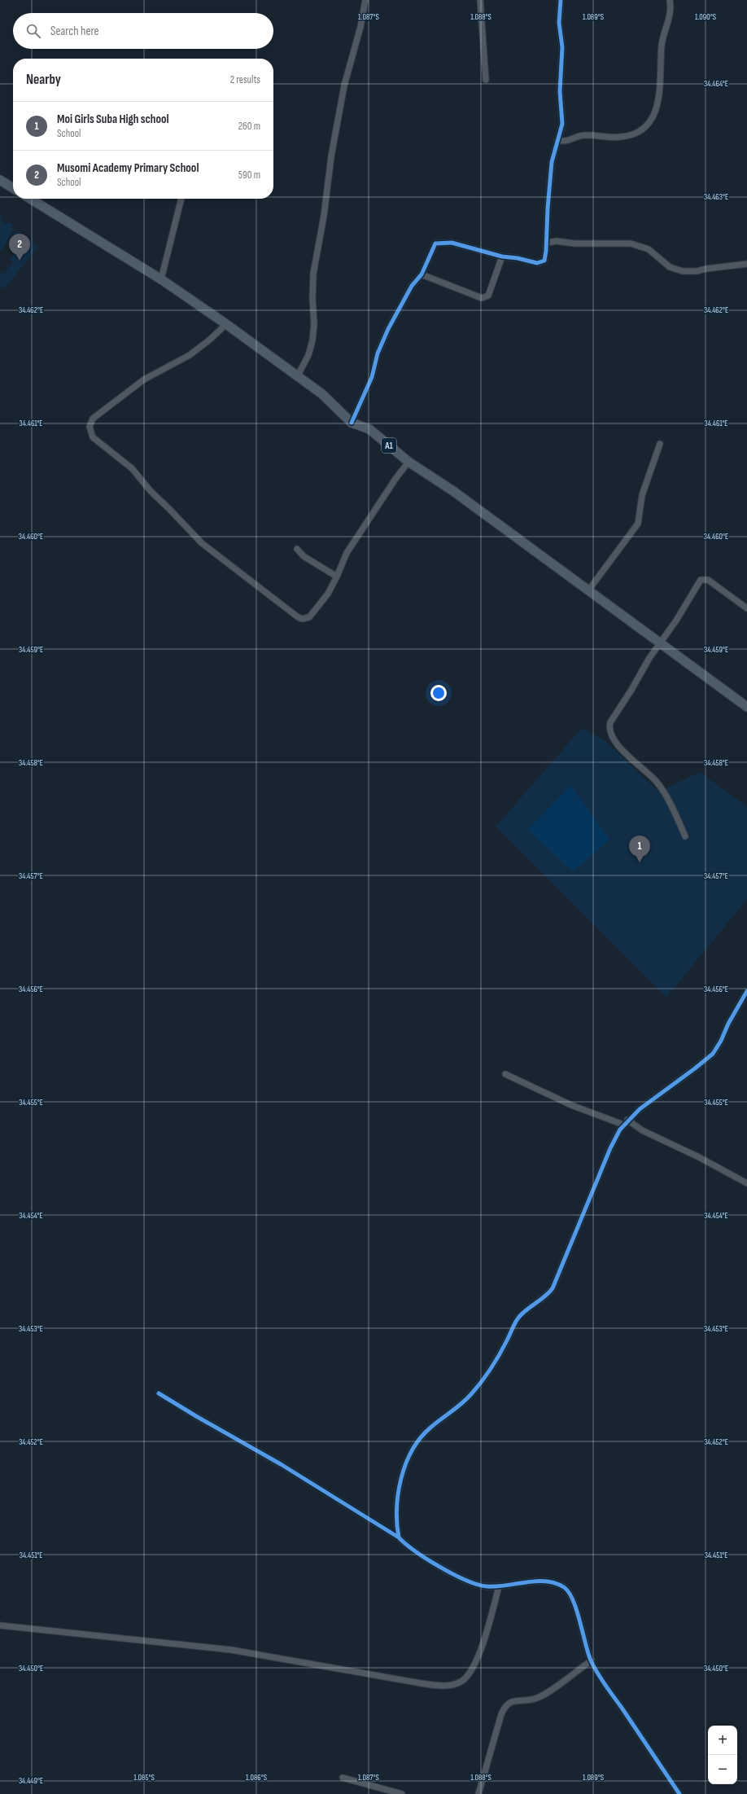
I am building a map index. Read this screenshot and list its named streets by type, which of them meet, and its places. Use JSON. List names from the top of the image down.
{
  "streets": {
    "highway": ["A1"]
  },
  "page": {
    "search": "Search here",
    "heading": ["Nearby", "2 results"],
    "list": [
      {
        "mark": "1",
        "name": "Moi Girls Suba High school",
        "note": "School",
        "value": "260 m"
      },
      {
        "mark": "2",
        "name": "Musomi Academy Primary School",
        "note": "School",
        "value": "590 m"
      }
    ],
    "pins": ["2", "1"],
    "map_buttons": ["+", "−"]
  },
  "coordinates": [
    "1.087°S",
    "1.088°S",
    "1.089°S",
    "1.090°S",
    "34.464°E",
    "34.463°E",
    "34.462°E",
    "34.461°E",
    "34.460°E",
    "34.459°E",
    "34.458°E",
    "34.457°E",
    "34.456°E",
    "34.455°E",
    "34.454°E",
    "34.453°E",
    "34.452°E",
    "34.451°E",
    "34.450°E",
    "1.085°S",
    "1.086°S",
    "34.449°E"
  ]
}
